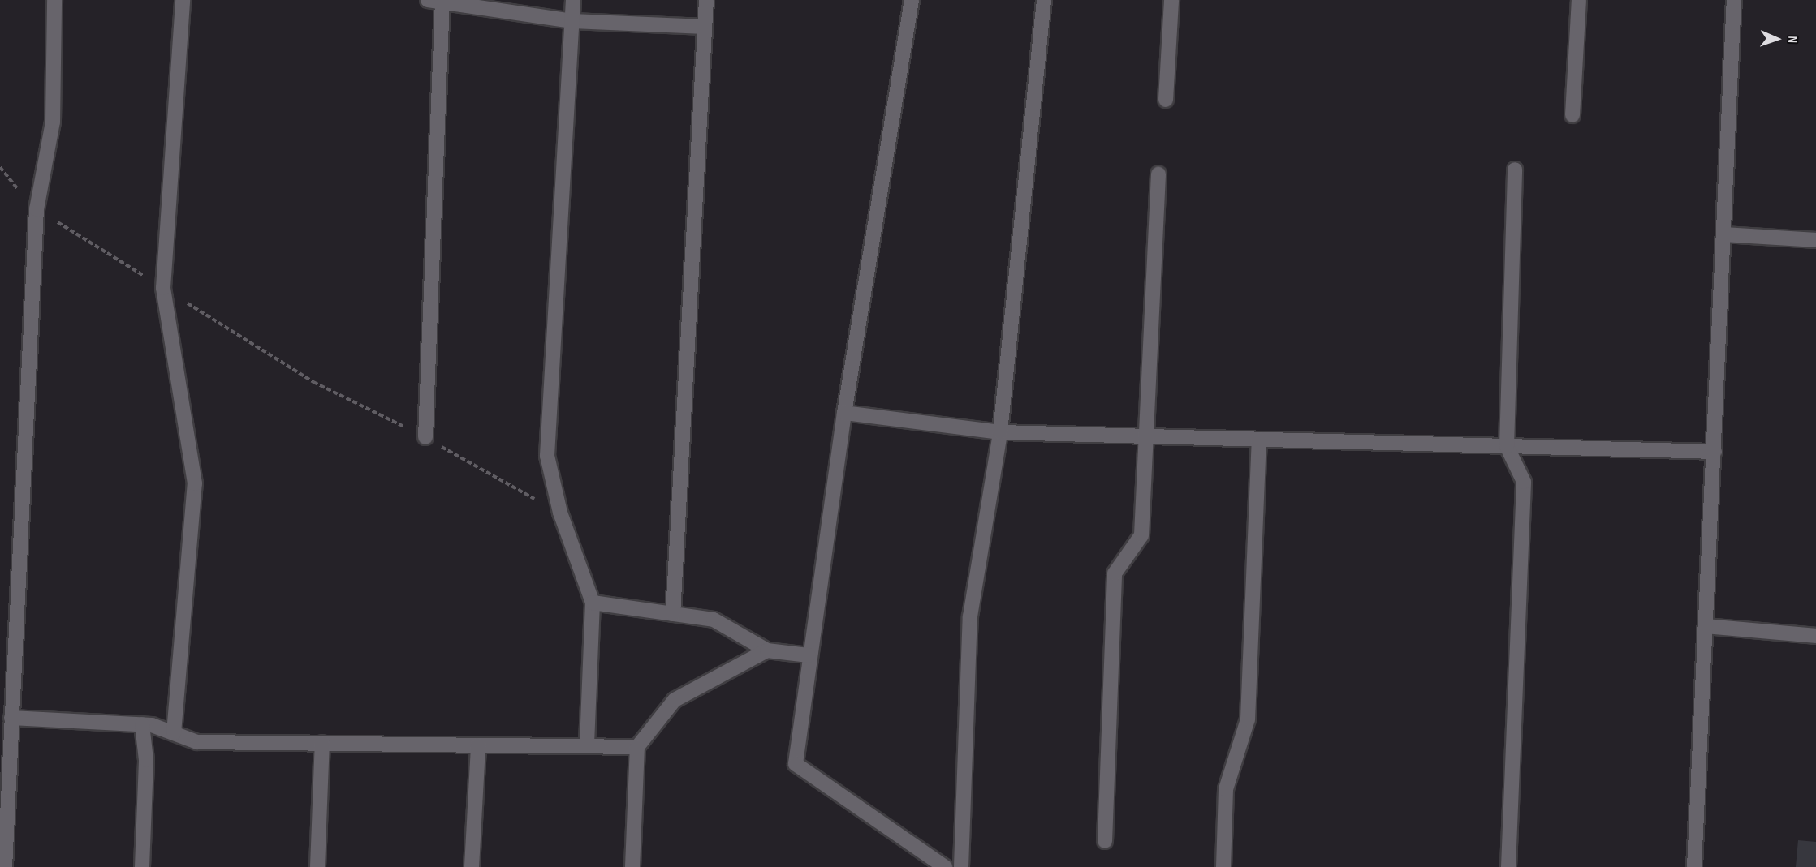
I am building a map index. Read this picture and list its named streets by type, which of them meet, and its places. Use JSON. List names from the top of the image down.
{
  "north": "right"
}
